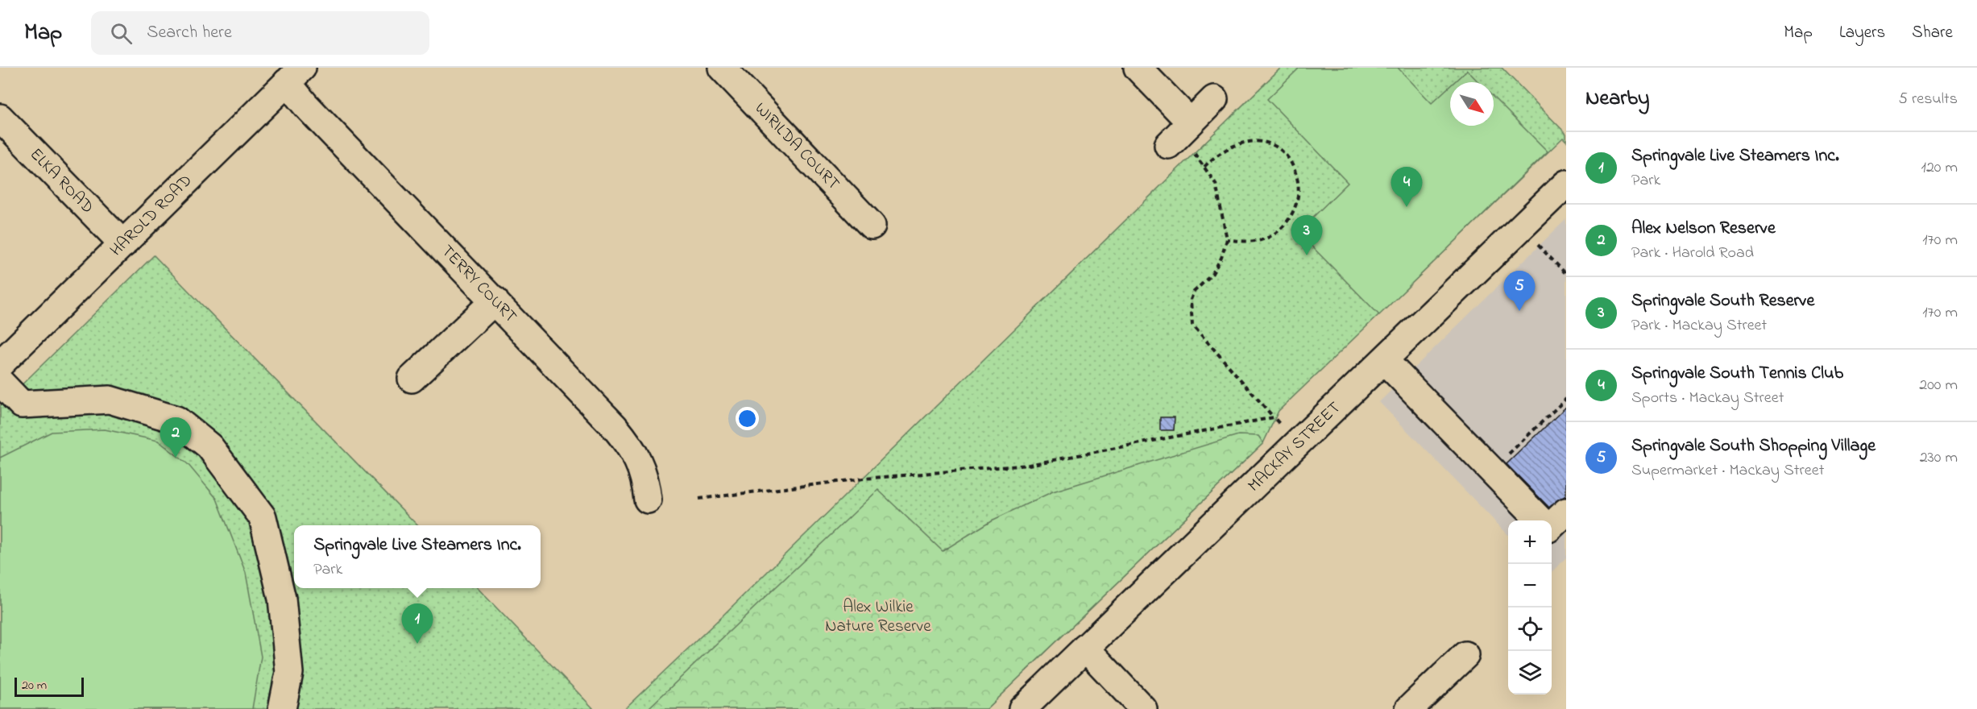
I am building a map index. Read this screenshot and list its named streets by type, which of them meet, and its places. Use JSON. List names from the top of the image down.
{
  "streets": {
    "street": [
      "WIRILDA COURT",
      "ELKA ROAD",
      "HAROLD ROAD",
      "TERRY COURT",
      "MACKAY STREET"
    ]
  },
  "crossings": [
    ["ELKA ROAD", "HAROLD ROAD"],
    ["HAROLD ROAD", "TERRY COURT"]
  ],
  "parks": ["Alex Wilkie Nature Reserve"],
  "scale_bar": "20 m",
  "north": "bottom right",
  "page": {
    "header": "Map",
    "search": "Search here",
    "nav": ["Map", "Layers", "Share"],
    "heading": ["Nearby", "5 results"],
    "list": [
      {
        "mark": "1",
        "name": "Springvale Live Steamers Inc.",
        "note": "Park",
        "value": "120 m"
      },
      {
        "mark": "2",
        "name": "Alex Nelson Reserve",
        "note": "Park · Harold Road",
        "value": "170 m"
      },
      {
        "mark": "3",
        "name": "Springvale South Reserve",
        "note": "Park · Mackay Street",
        "value": "170 m"
      },
      {
        "mark": "4",
        "name": "Springvale South Tennis Club",
        "note": "Sports · Mackay Street",
        "value": "200 m"
      },
      {
        "mark": "5",
        "name": "Springvale South Shopping Village",
        "note": "Supermarket · Mackay Street",
        "value": "230 m"
      }
    ],
    "pins": [
      "4",
      "3",
      "5",
      "2",
      "1"
    ],
    "map_buttons": ["+", "−"],
    "popup": ["Springvale Live Steamers Inc.", "Park"],
    "scale": "20 m"
  }
}
